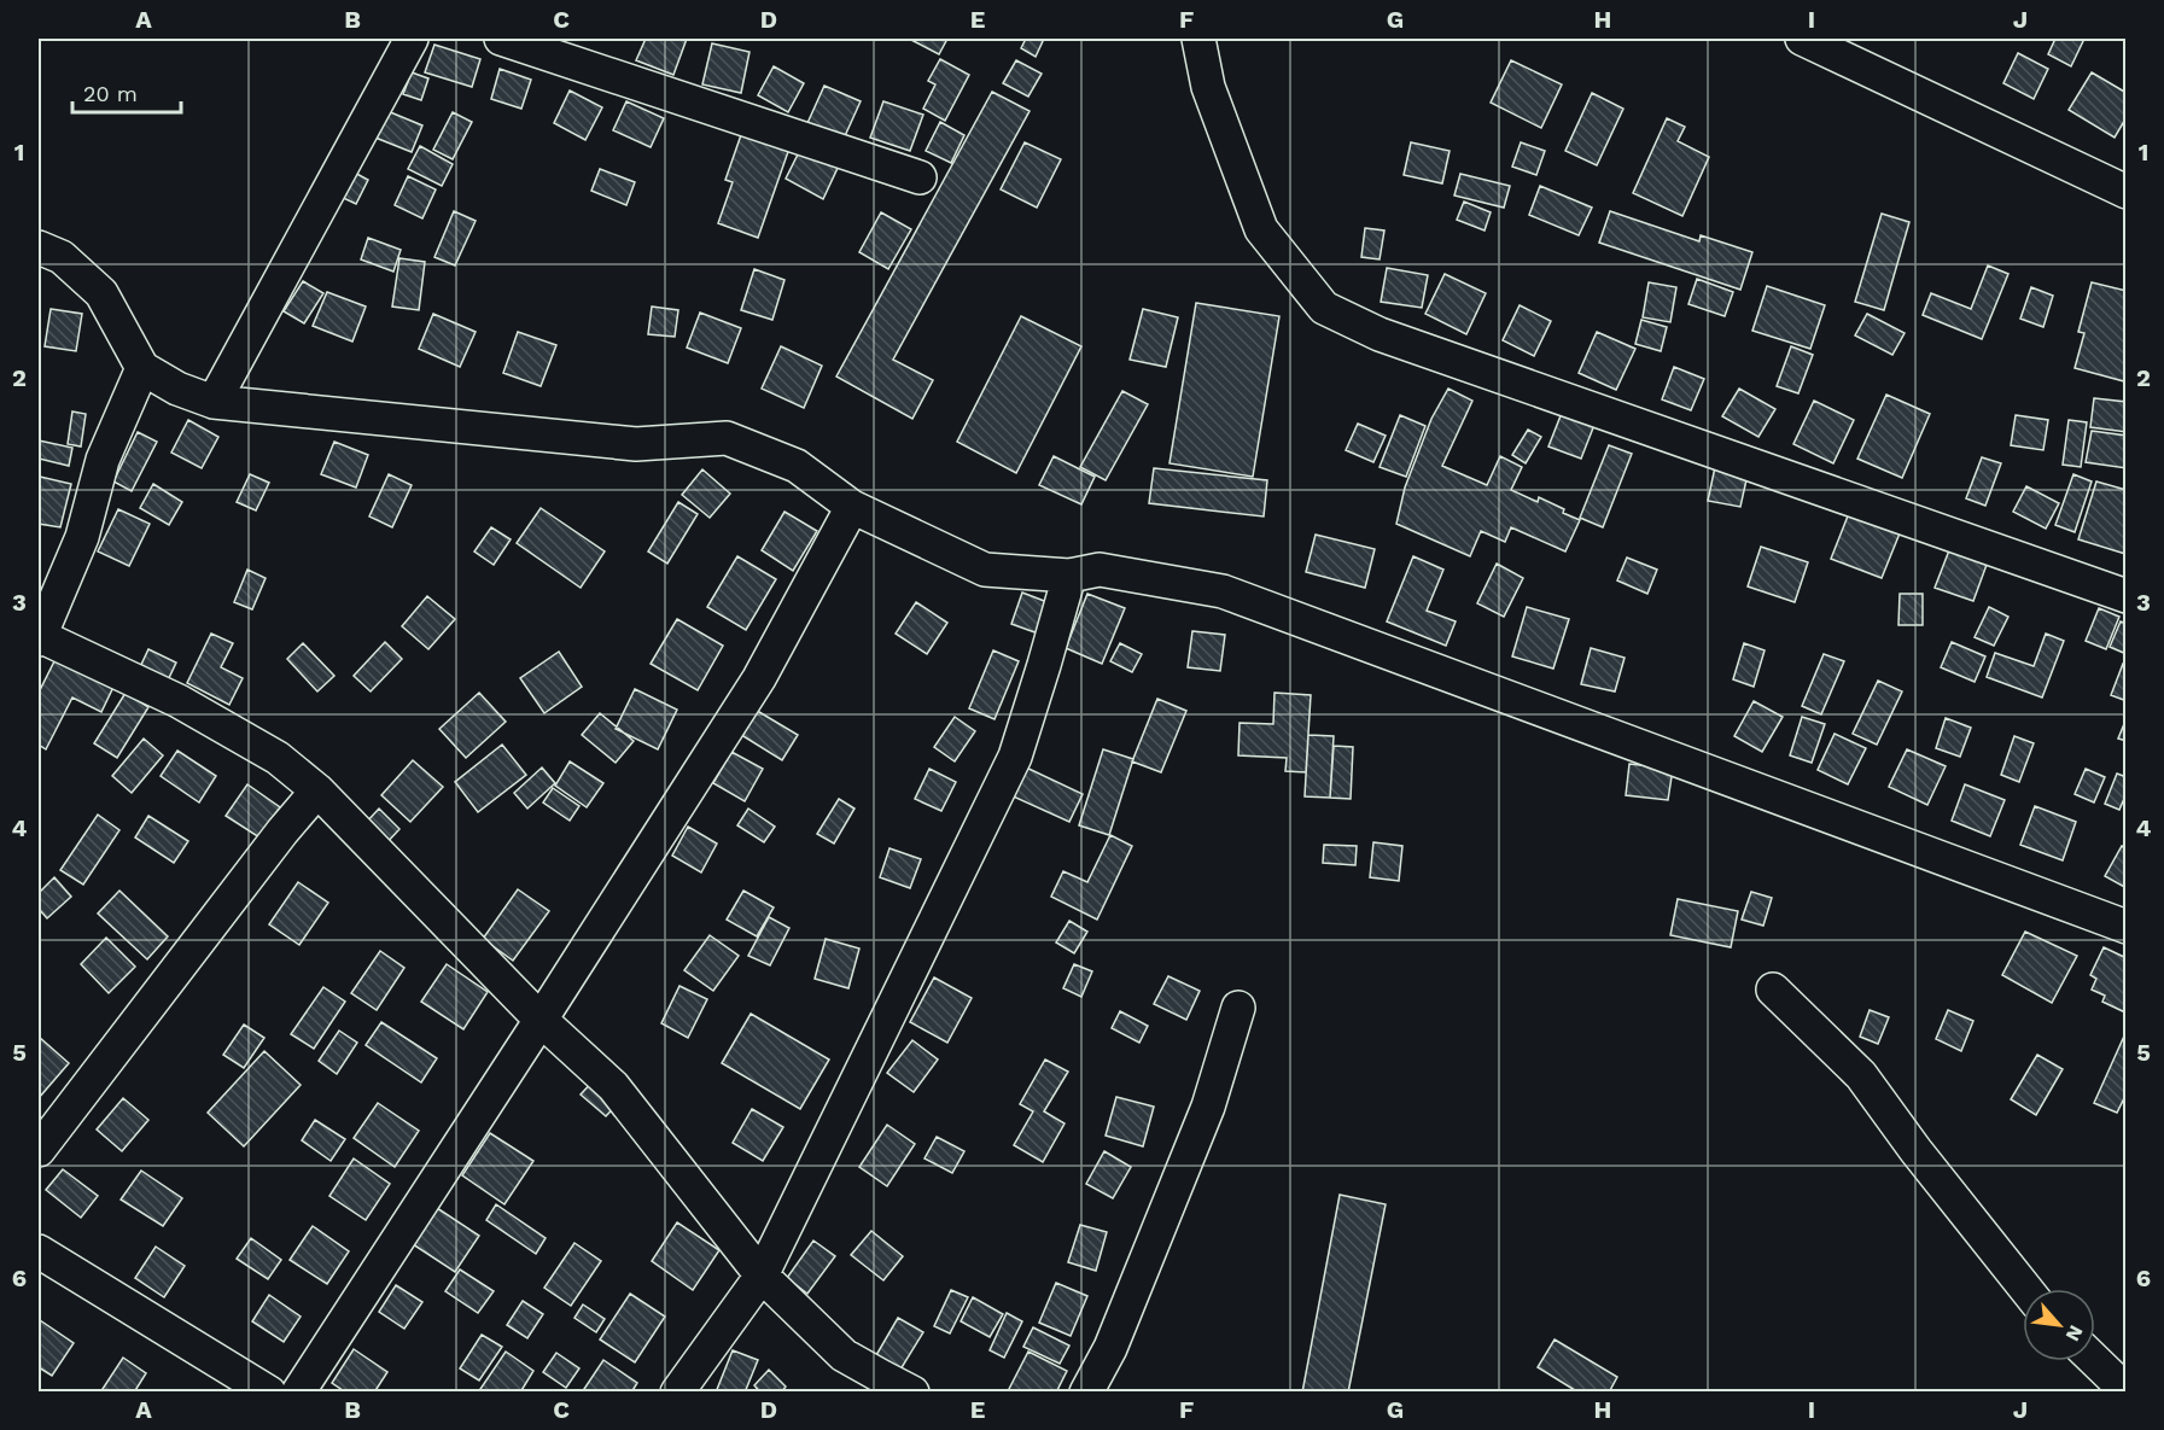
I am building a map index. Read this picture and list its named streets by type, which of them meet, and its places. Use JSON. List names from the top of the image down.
{
  "scale_bar": "20 m",
  "north": "bottom right",
  "grid": {
    "columns": [
      "A",
      "B",
      "C",
      "D",
      "E",
      "F",
      "G",
      "H",
      "I",
      "J"
    ],
    "rows": [
      "1",
      "2",
      "3",
      "4",
      "5",
      "6"
    ]
  }
}
